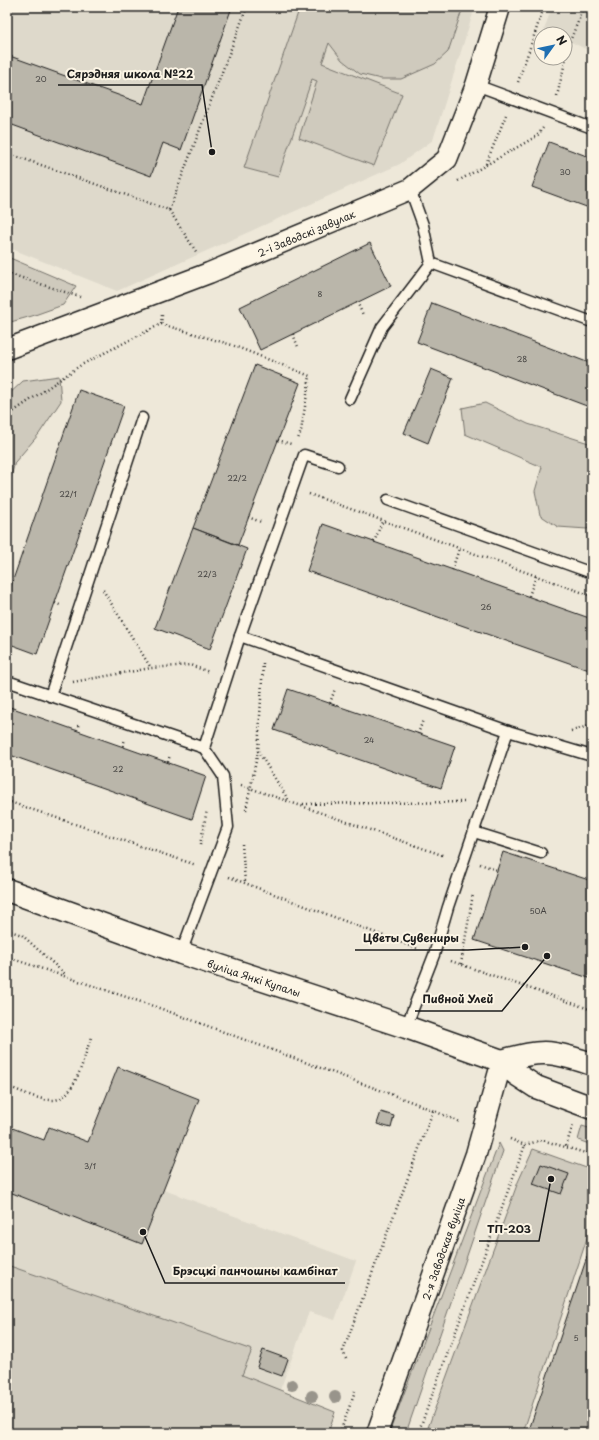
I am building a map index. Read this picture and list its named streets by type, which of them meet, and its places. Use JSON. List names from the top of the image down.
{
  "streets": {
    "main road": ["вуліца Янкі Купалы"],
    "street": ["2-і Заводскі завулак", "2-я Заводская вуліца"]
  },
  "crossings": [
    ["вуліца Янкі Купалы", "2-я Заводская вуліца"]
  ],
  "places": [
    "Сярэдняя школа №22",
    "Цветы Сувениры",
    "Пивной Улей",
    "ТП-203",
    "Брэсцкі панчошны камбінат"
  ],
  "house_numbers": [
    "20",
    "30",
    "8",
    "28",
    "22/2",
    "22/1",
    "22/3",
    "26",
    "24",
    "22",
    "50А",
    "3/1",
    "5"
  ],
  "north": "top right"
}
